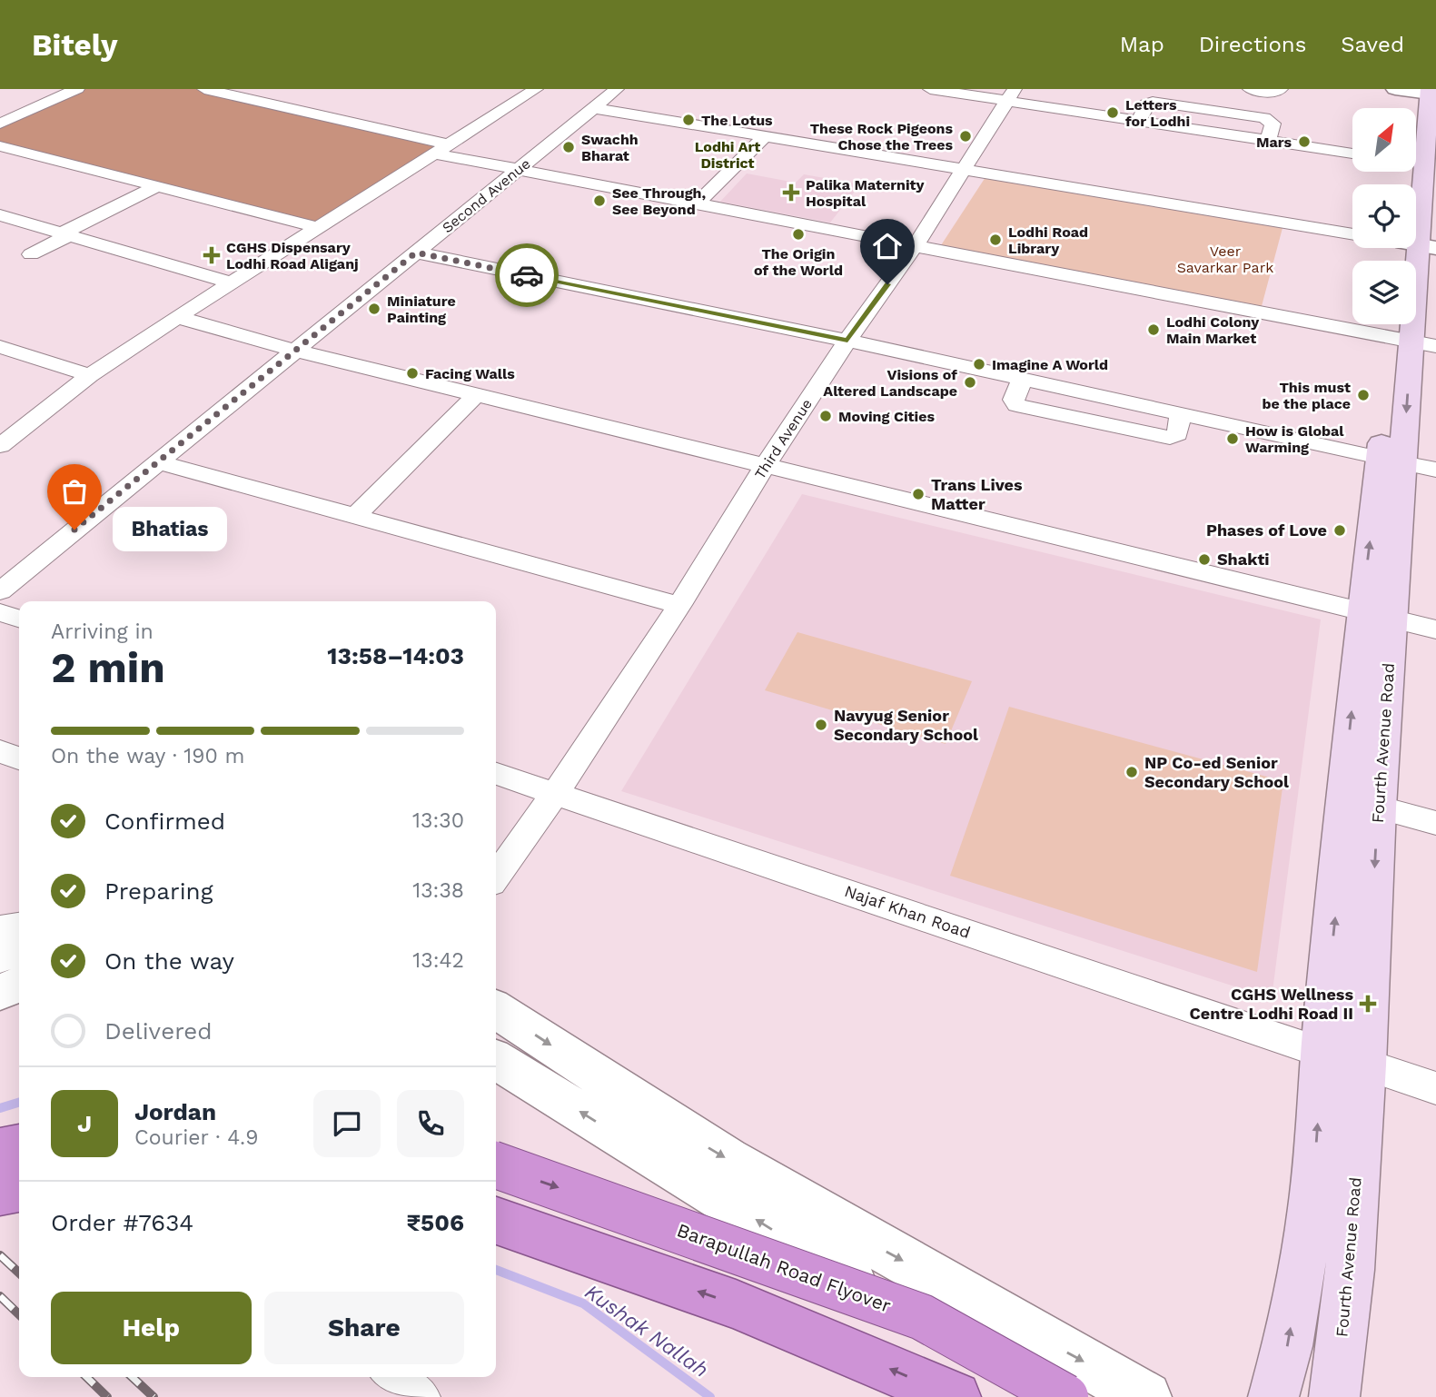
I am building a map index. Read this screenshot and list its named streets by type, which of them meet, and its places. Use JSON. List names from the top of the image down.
{
  "streets": {
    "highway": ["Barapullah Road Flyover"],
    "main road": ["Fourth Avenue Road"],
    "street": ["Second Avenue", "Third Avenue", "Najaf Khan Road"]
  },
  "crossings": [
    ["Third Avenue", "Najaf Khan Road"],
    ["Fourth Avenue Road", "Najaf Khan Road"]
  ],
  "districts": ["Lodhi Art District"],
  "water": ["Kushak Nallah"],
  "parks": ["Veer Savarkar Park"],
  "places": {
    "other": [
      "Letters for Lodhi",
      "The Lotus",
      "These Rock Pigeons Chose the Trees",
      "Mars",
      "Swachh Bharat",
      "See Through, See Beyond",
      "The Origin of the World",
      "Lodhi Road Library",
      "Miniature Painting",
      "Lodhi Colony Main Market",
      "Imagine A World",
      "Facing Walls",
      "Visions of Altered Landscape",
      "This must be the place",
      "Moving Cities",
      "How is Global Warming",
      "Trans Lives Matter",
      "Bhatias",
      "Phases of Love",
      "Shakti",
      "Navyug Senior Secondary School",
      "NP Co-ed Senior Secondary School"
    ],
    "health": ["Palika Maternity Hospital", "CGHS Dispensary Lodhi Road Aliganj", "CGHS Wellness Centre Lodhi Road II"]
  },
  "north": "top right",
  "page": {
    "header": "Bitely",
    "nav": ["Map", "Directions", "Saved"],
    "bubble": "Bhatias",
    "heading": ["2 min", "Arriving in", "13:58–14:03"],
    "panel": [
      "Jordan",
      "Courier · 4.9",
      "Order #7634",
      "₹506"
    ],
    "bar": "On the way · 190 m",
    "list": [
      ["Confirmed", "13:30"],
      ["Preparing", "13:38"],
      ["On the way", "13:42"],
      "Delivered"
    ],
    "round": "J",
    "buttons": ["Help", "Share"]
  }
}
